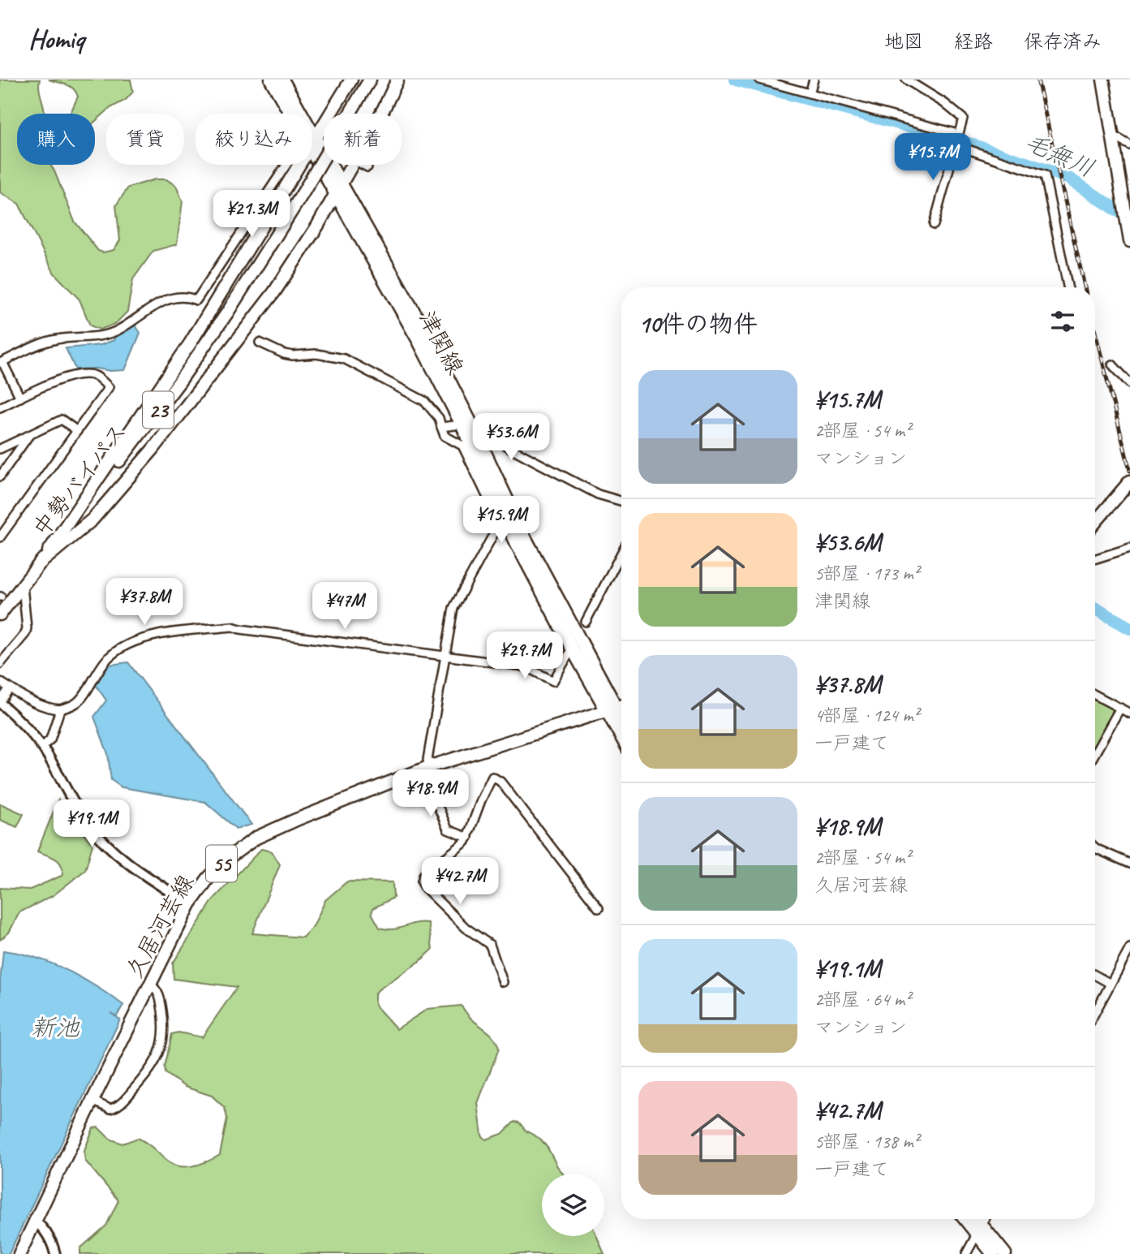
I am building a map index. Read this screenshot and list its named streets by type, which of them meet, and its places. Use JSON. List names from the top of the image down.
{
  "streets": {
    "main road": [
      "津関線",
      "23",
      "中勢バイパス",
      "55",
      "久居河芸線"
    ]
  },
  "crossings": [
    ["津関線", "久居河芸線"]
  ],
  "water": ["毛無川", "新池"],
  "page": {
    "header": "Homiq",
    "nav": ["地図", "経路", "保存済み"],
    "chip": [
      "購入",
      "賃貸",
      "絞り込み",
      "新着"
    ],
    "price": [
      "¥15.7M",
      "¥21.3M",
      "¥53.6M",
      "¥15.9M",
      "¥37.8M",
      "¥47M",
      "¥29.7M",
      "¥18.9M",
      "¥19.1M",
      "¥42.7M"
    ],
    "heading": "10件の物件",
    "list": [
      {
        "name": "¥15.7M",
        "note": "2部屋 · 54 m² · マンション"
      },
      {
        "name": "¥53.6M",
        "note": "5部屋 · 173 m² · 津関線"
      },
      {
        "name": "¥37.8M",
        "note": "4部屋 · 124 m² · 一戸建て"
      },
      {
        "name": "¥18.9M",
        "note": "2部屋 · 54 m² · 久居河芸線"
      },
      {
        "name": "¥19.1M",
        "note": "2部屋 · 64 m² · マンション"
      },
      {
        "name": "¥42.7M",
        "note": "5部屋 · 138 m² · 一戸建て"
      }
    ]
  }
}
